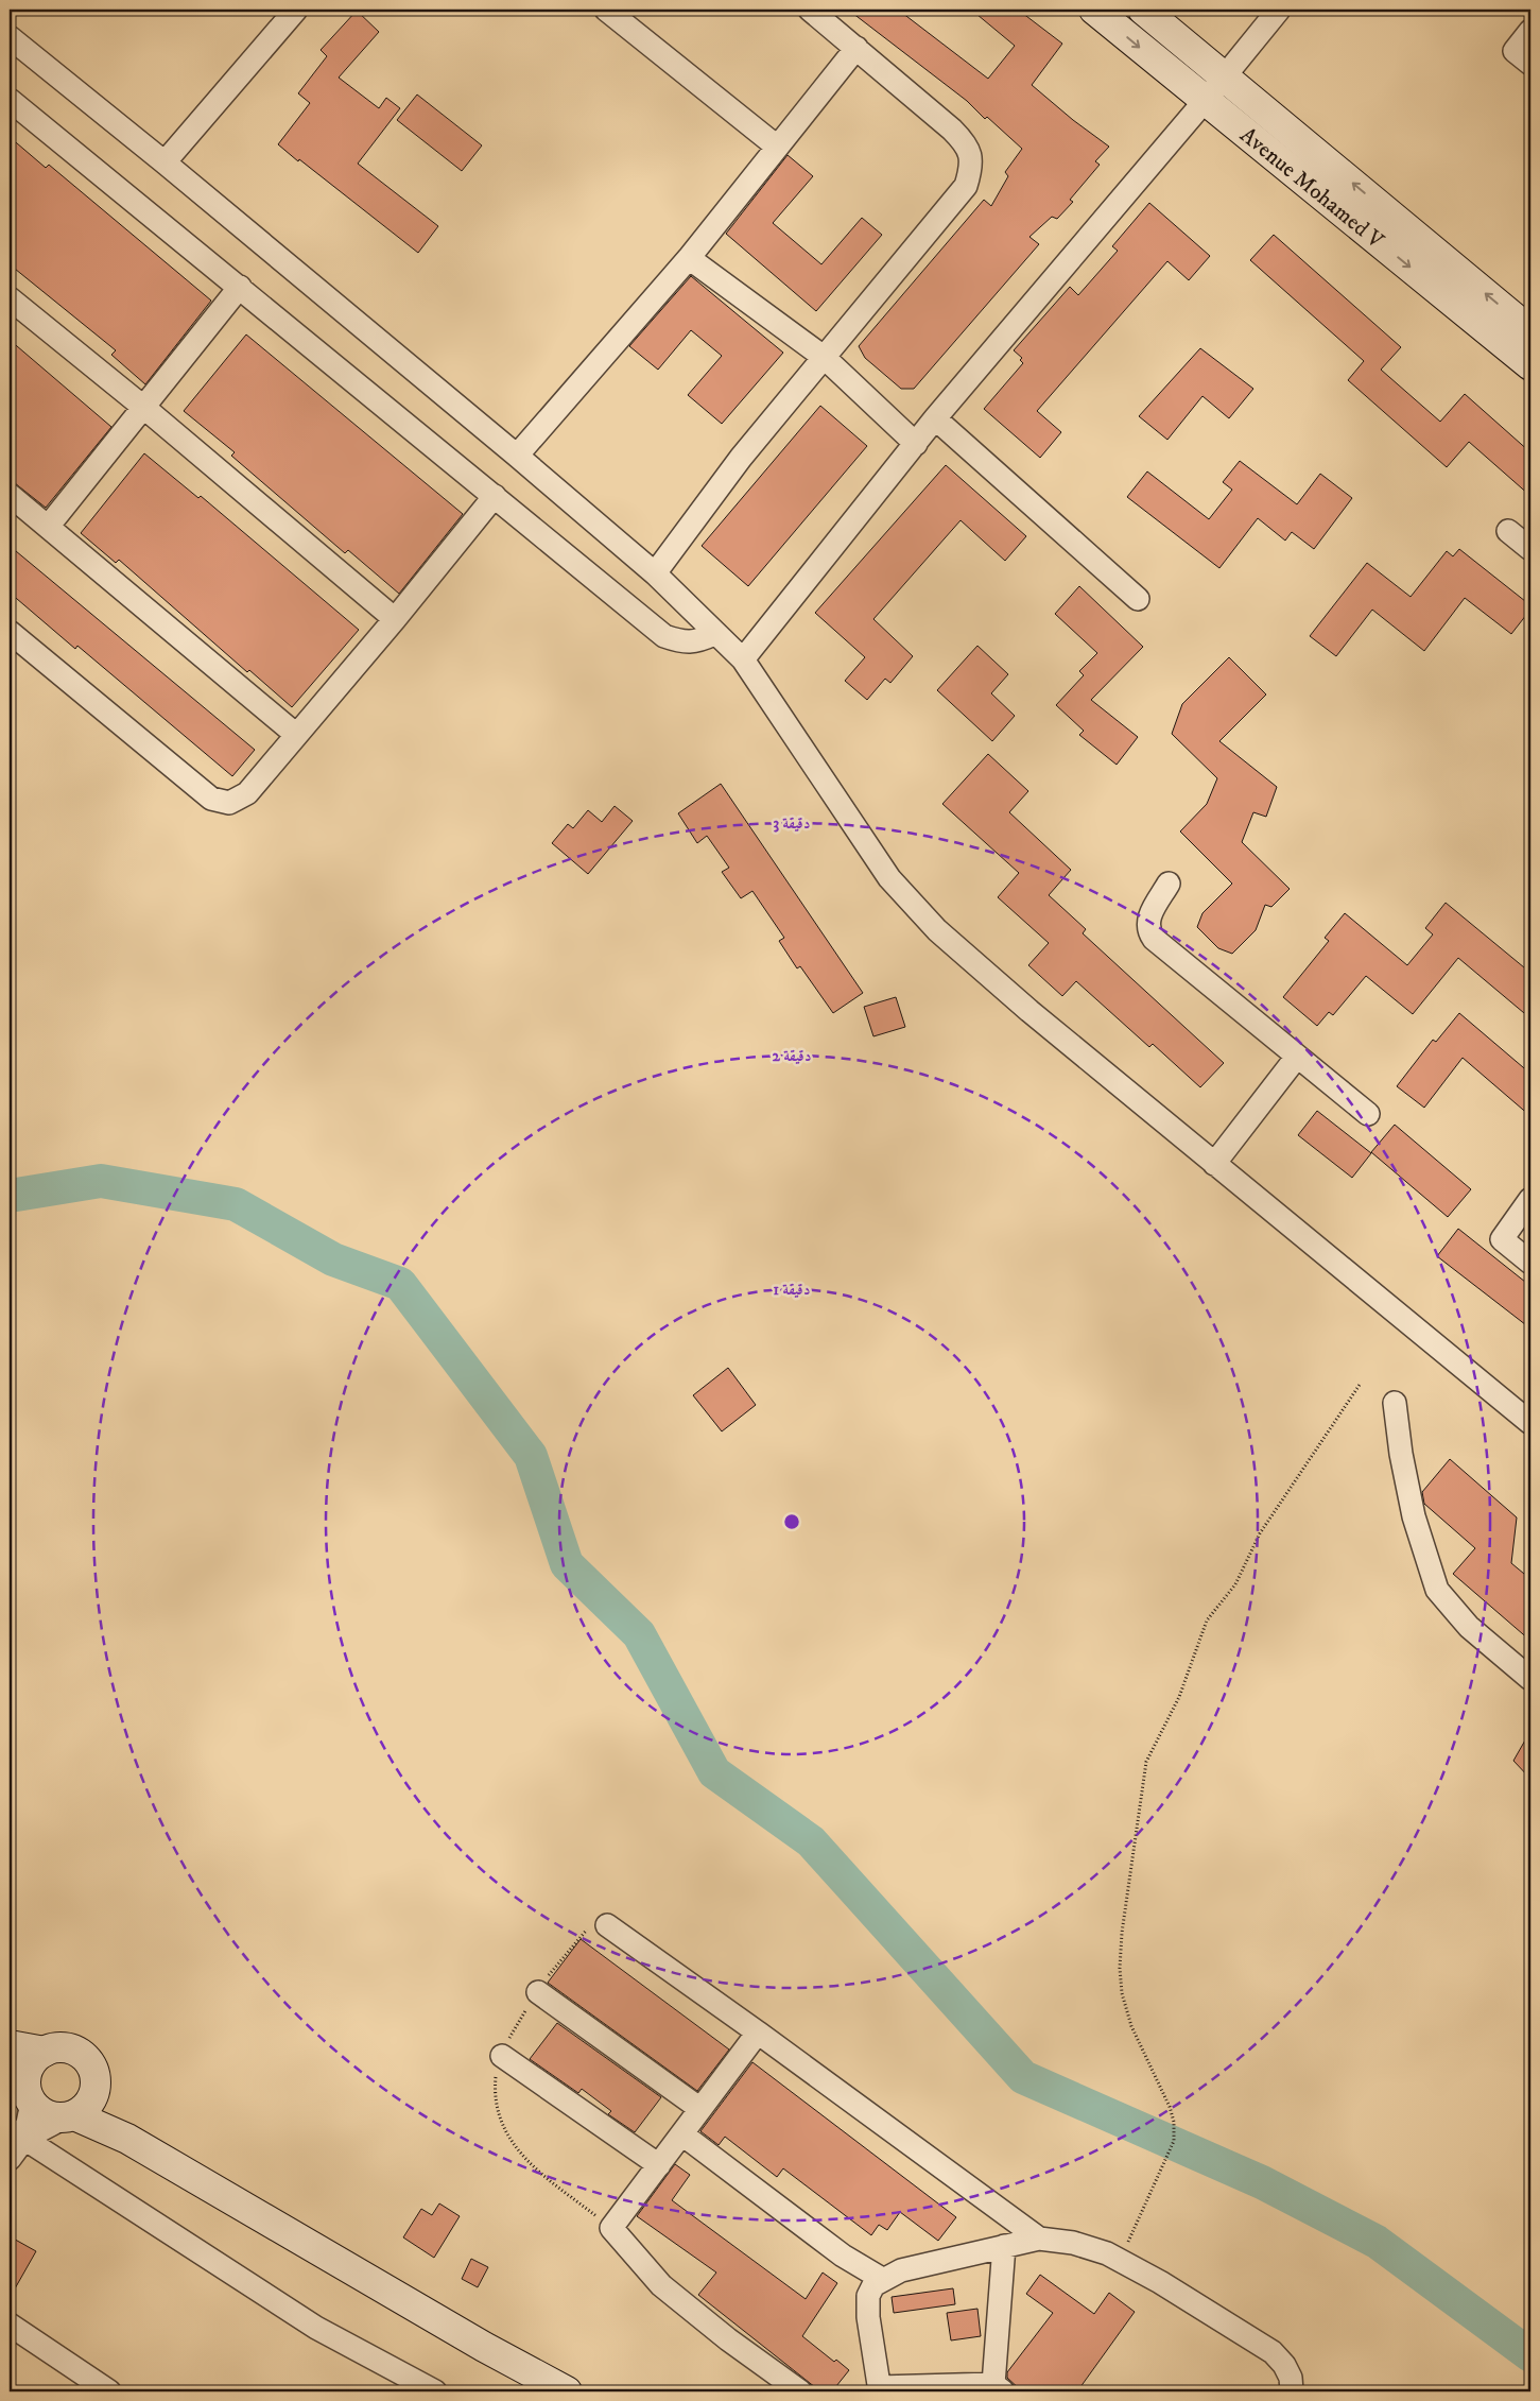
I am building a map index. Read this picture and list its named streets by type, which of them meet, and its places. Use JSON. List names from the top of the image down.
{
  "streets": {
    "street": ["Avenue Mohamed V"]
  },
  "rings": ["3 دقيقة", "2 دقيقة", "1 دقيقة"]
}
